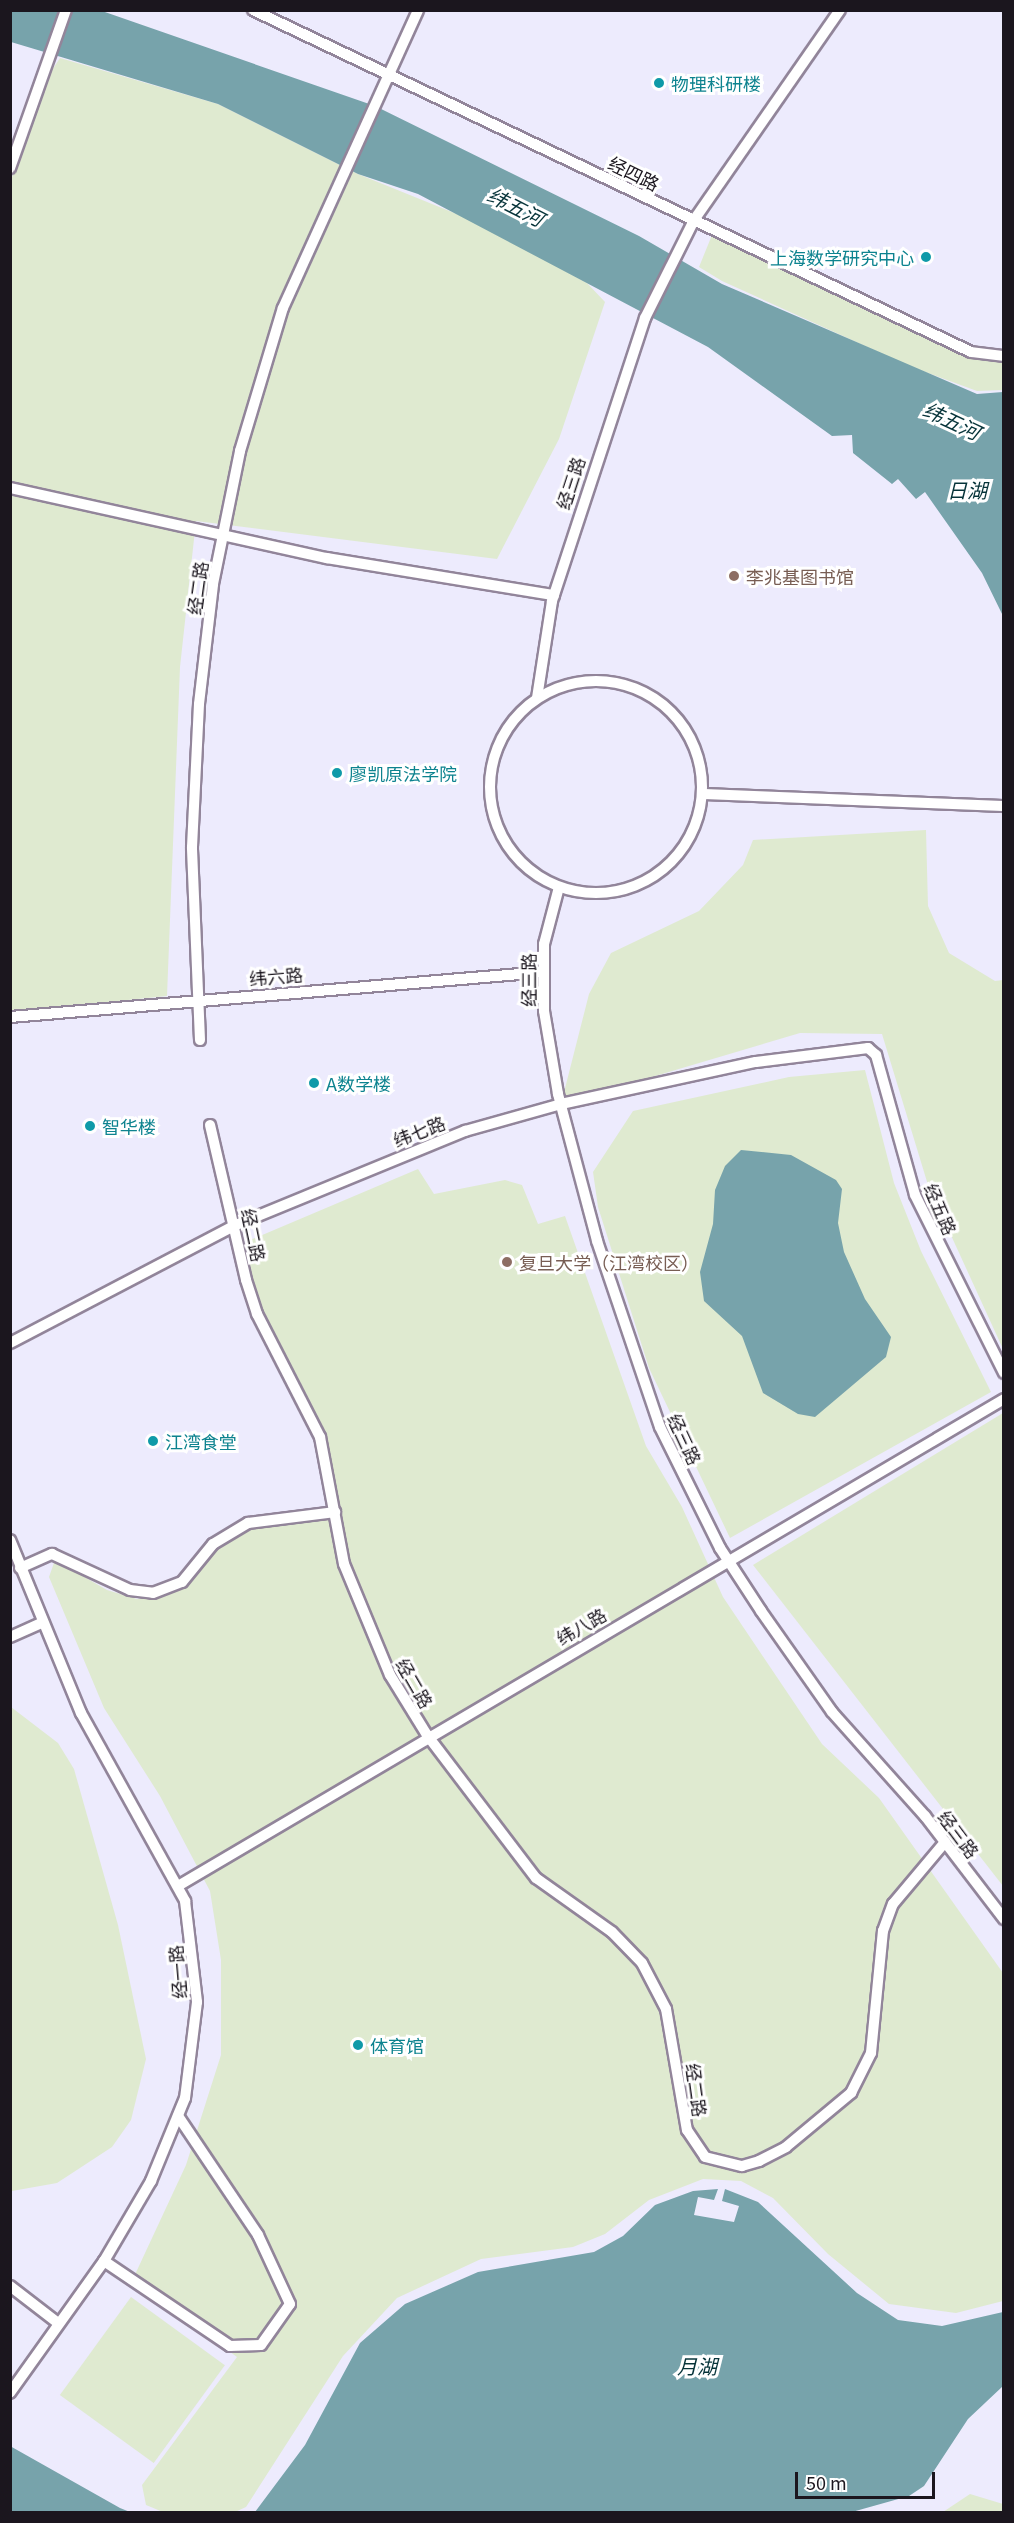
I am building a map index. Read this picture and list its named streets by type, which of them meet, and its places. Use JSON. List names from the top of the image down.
{
  "streets": {
    "lane": [
      "经四路",
      "经三路",
      "经二路",
      "纬六路",
      "纬七路",
      "经五路",
      "纬八路",
      "经一路"
    ]
  },
  "crossings": [
    ["经四路", "经三路"],
    ["经四路", "经二路"],
    ["经三路", "经二路"],
    ["经三路", "纬六路"],
    ["经三路", "纬七路"],
    ["经三路", "纬八路"],
    ["经二路", "纬六路"],
    ["经二路", "纬七路"],
    ["经二路", "纬八路"],
    ["纬七路", "经五路"],
    ["纬八路", "经一路"]
  ],
  "water": ["纬五河", "日湖", "月湖"],
  "places": [
    "物理科研楼",
    "上海数学研究中心",
    "李兆基图书馆",
    "廖凯原法学院",
    "A数学楼",
    "智华楼",
    "复旦大学（江湾校区）",
    "江湾食堂",
    "体育馆"
  ],
  "scale_bar": "50 m"
}
